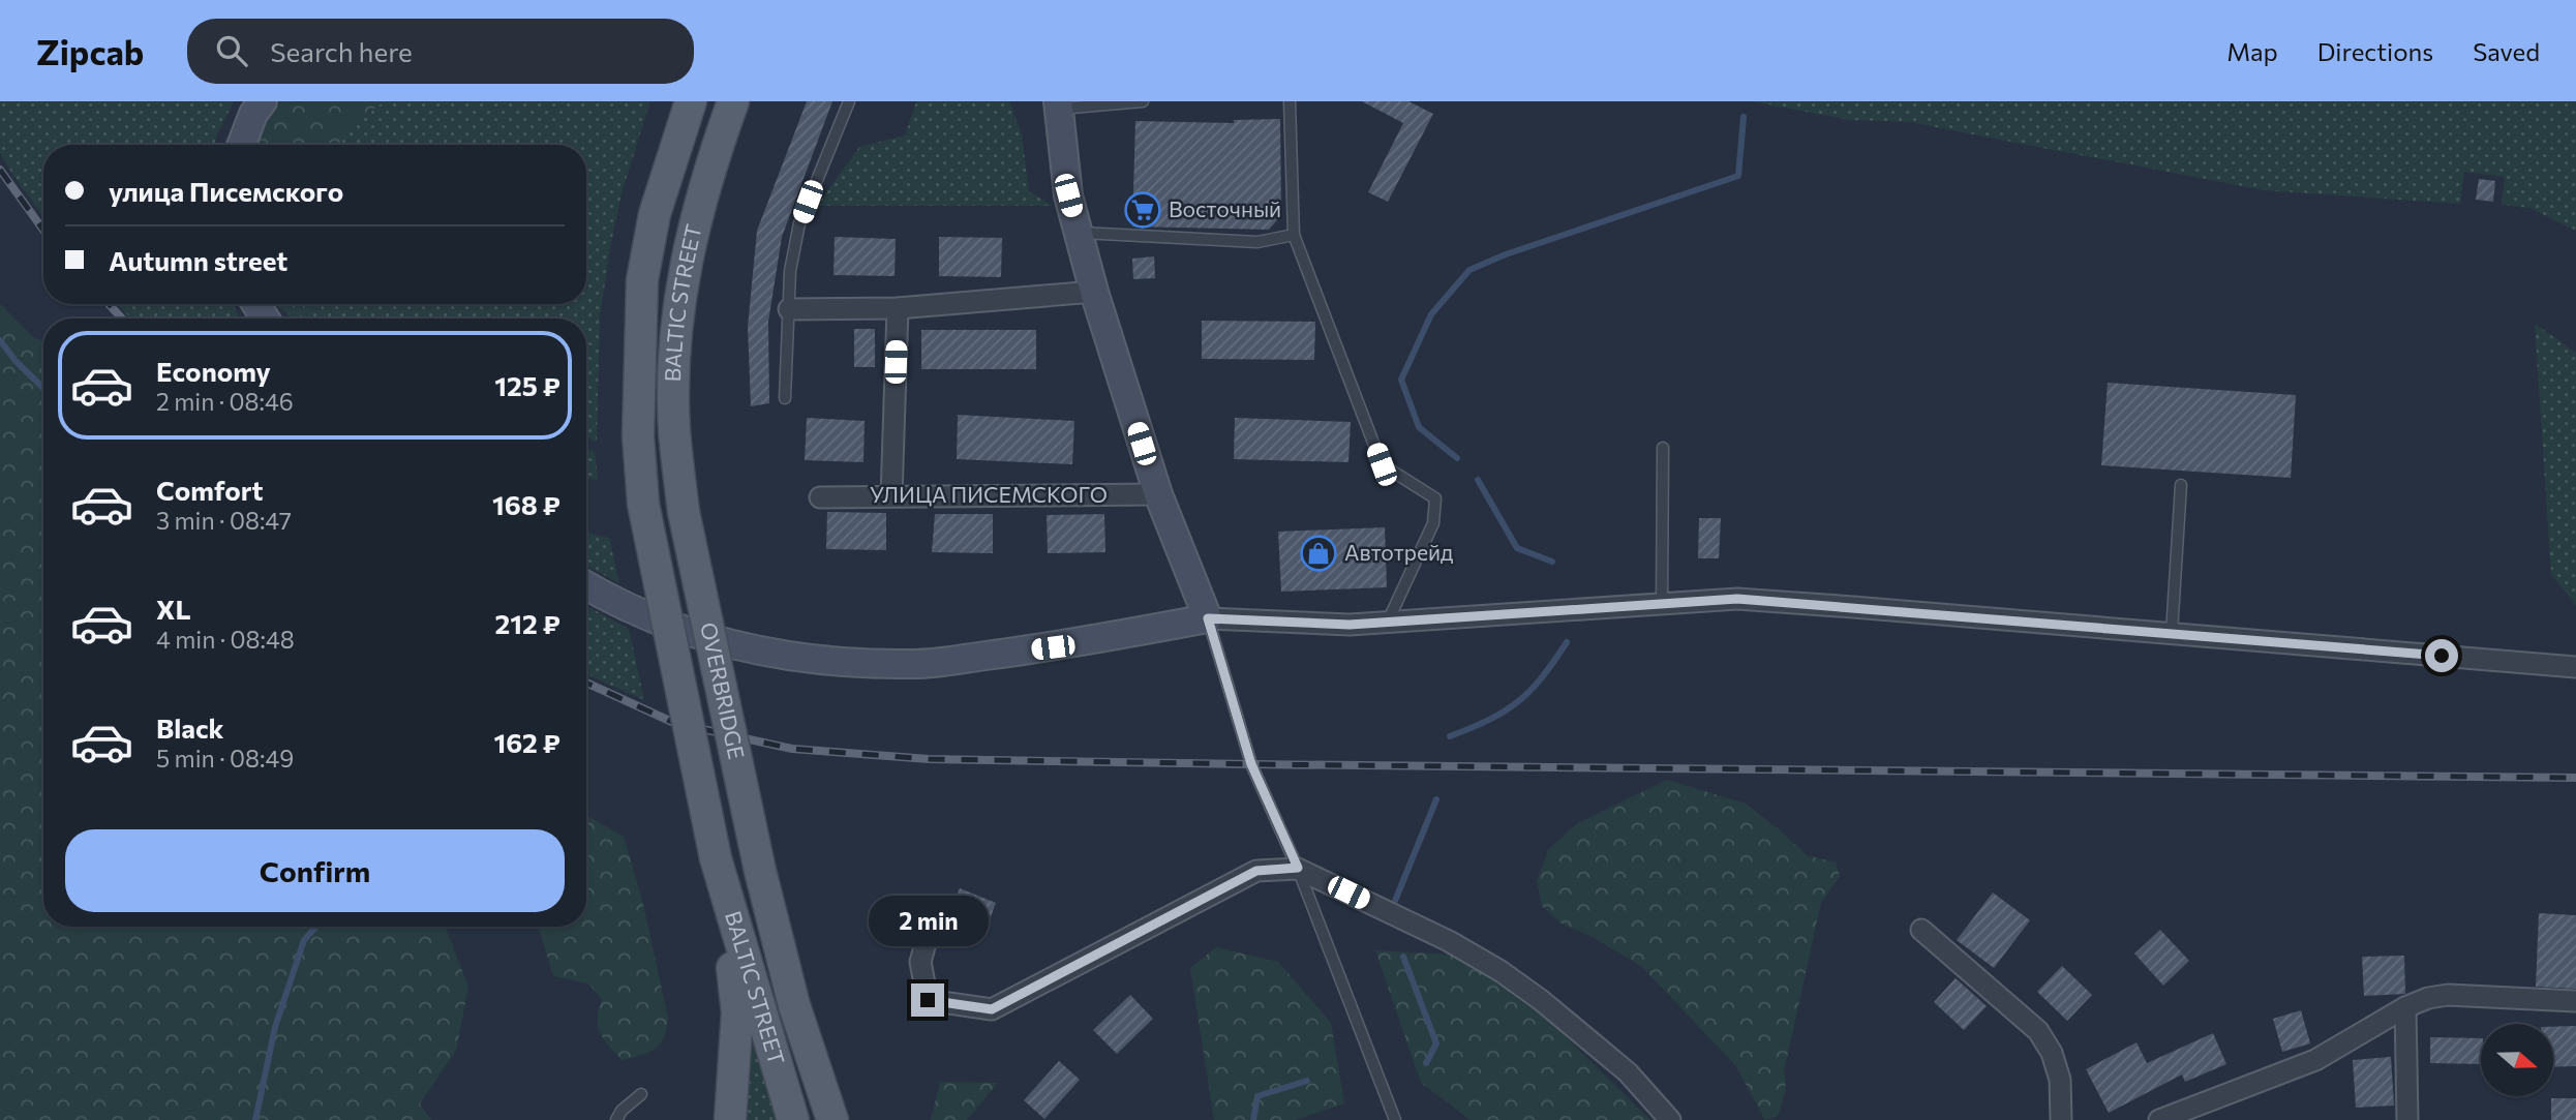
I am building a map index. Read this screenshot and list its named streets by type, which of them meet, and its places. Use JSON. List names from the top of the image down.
{
  "streets": {
    "main road": ["BALTIC STREET", "OVERBRIDGE"],
    "street": ["УЛИЦА ПИСЕМСКОГО"]
  },
  "crossings": [
    ["BALTIC STREET", "OVERBRIDGE"]
  ],
  "places": {
    "supermarket": ["Восточный"],
    "shop": ["Автотрейд"]
  },
  "north": "right",
  "page": {
    "header": "Zipcab",
    "search": "Search here",
    "nav": ["Map", "Directions", "Saved"],
    "banner": ["улица Писемского", "Autumn street"],
    "list": [
      {
        "name": "Economy",
        "note": "2 min · 08:46",
        "value": "125 ₽"
      },
      {
        "name": "Comfort",
        "note": "3 min · 08:47",
        "value": "168 ₽"
      },
      {
        "name": "XL",
        "note": "4 min · 08:48",
        "value": "212 ₽"
      },
      {
        "name": "Black",
        "note": "5 min · 08:49",
        "value": "162 ₽"
      }
    ],
    "buttons": "Confirm",
    "bubble": "2 min"
  }
}
